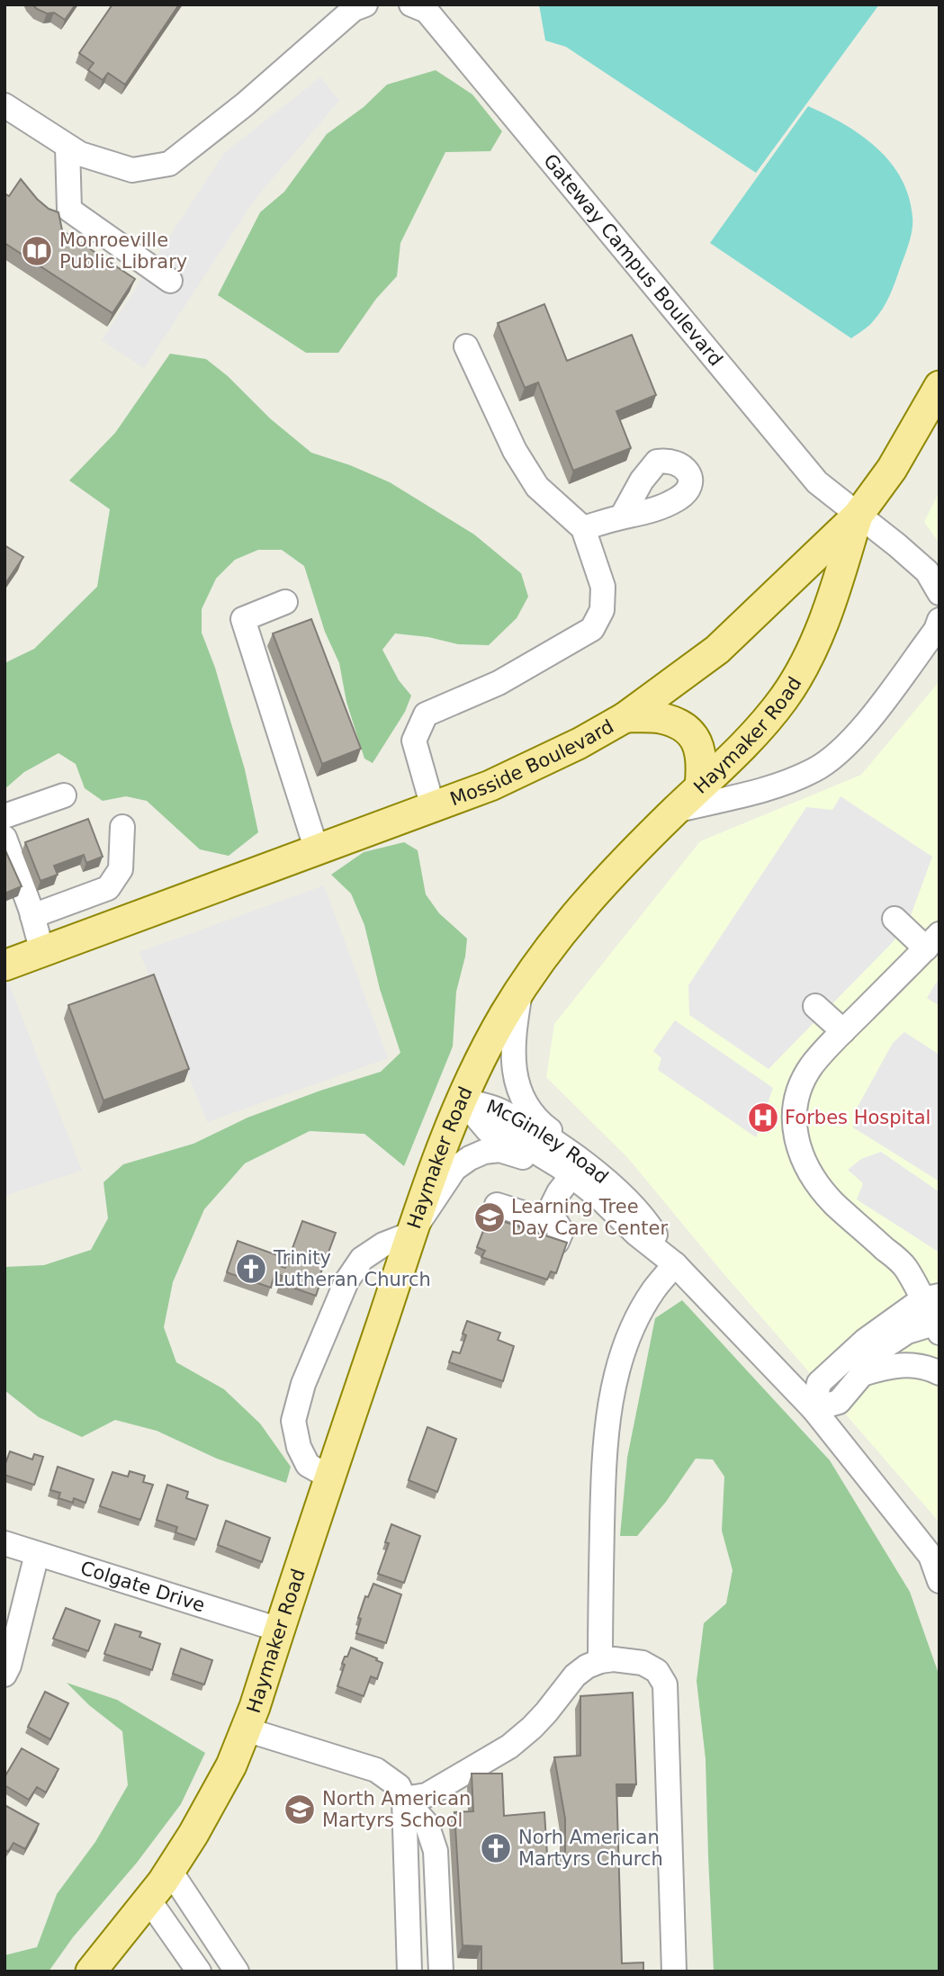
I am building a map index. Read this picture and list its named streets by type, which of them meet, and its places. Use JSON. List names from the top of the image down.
{
  "streets": {
    "main road": ["Haymaker Road", "Mosside Boulevard"],
    "street": ["Gateway Campus Boulevard", "McGinley Road", "Colgate Drive"]
  },
  "crossings": [
    ["Gateway Campus Boulevard", "Haymaker Road"],
    ["Gateway Campus Boulevard", "Mosside Boulevard"],
    ["Haymaker Road", "Mosside Boulevard"],
    ["Haymaker Road", "McGinley Road"],
    ["Haymaker Road", "Colgate Drive"]
  ],
  "places": {
    "library": ["Monroeville Public Library"],
    "hospital": ["Forbes Hospital"],
    "school or university": ["Learning Tree Day Care Center", "North American Martyrs School"],
    "church": ["Trinity Lutheran Church", "Norh American Martyrs Church"]
  }
}
